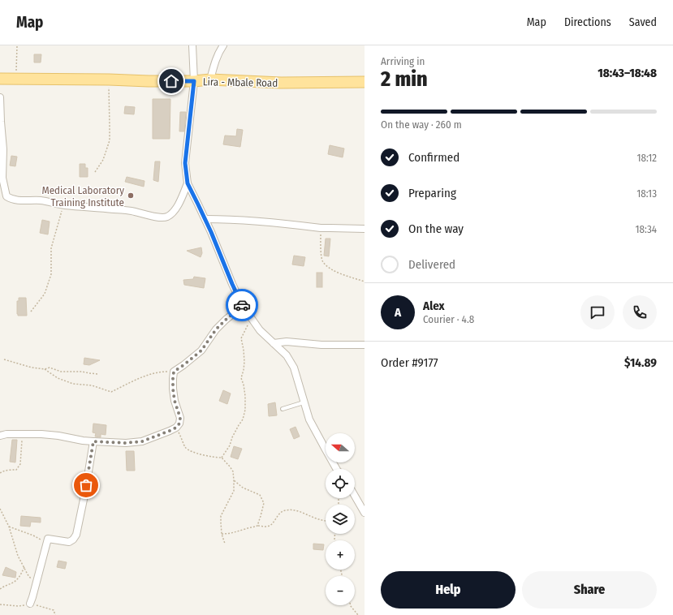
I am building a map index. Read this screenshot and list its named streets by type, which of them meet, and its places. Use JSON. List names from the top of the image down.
{
  "streets": {
    "main road": ["Lira - Mbale Road"]
  },
  "places": ["Medical Laboratory Training Institute"],
  "north": "left",
  "page": {
    "header": "Map",
    "nav": ["Map", "Directions", "Saved"],
    "heading": ["2 min", "Arriving in", "18:43–18:48"],
    "panel": [
      "Alex",
      "Courier · 4.8",
      "Order #9177",
      "$14.89"
    ],
    "bar": "On the way · 260 m",
    "list": [
      ["Confirmed", "18:12"],
      ["Preparing", "18:13"],
      ["On the way", "18:34"],
      "Delivered"
    ],
    "round": "A",
    "map_buttons": ["+", "−"],
    "buttons": ["Help", "Share"]
  }
}
